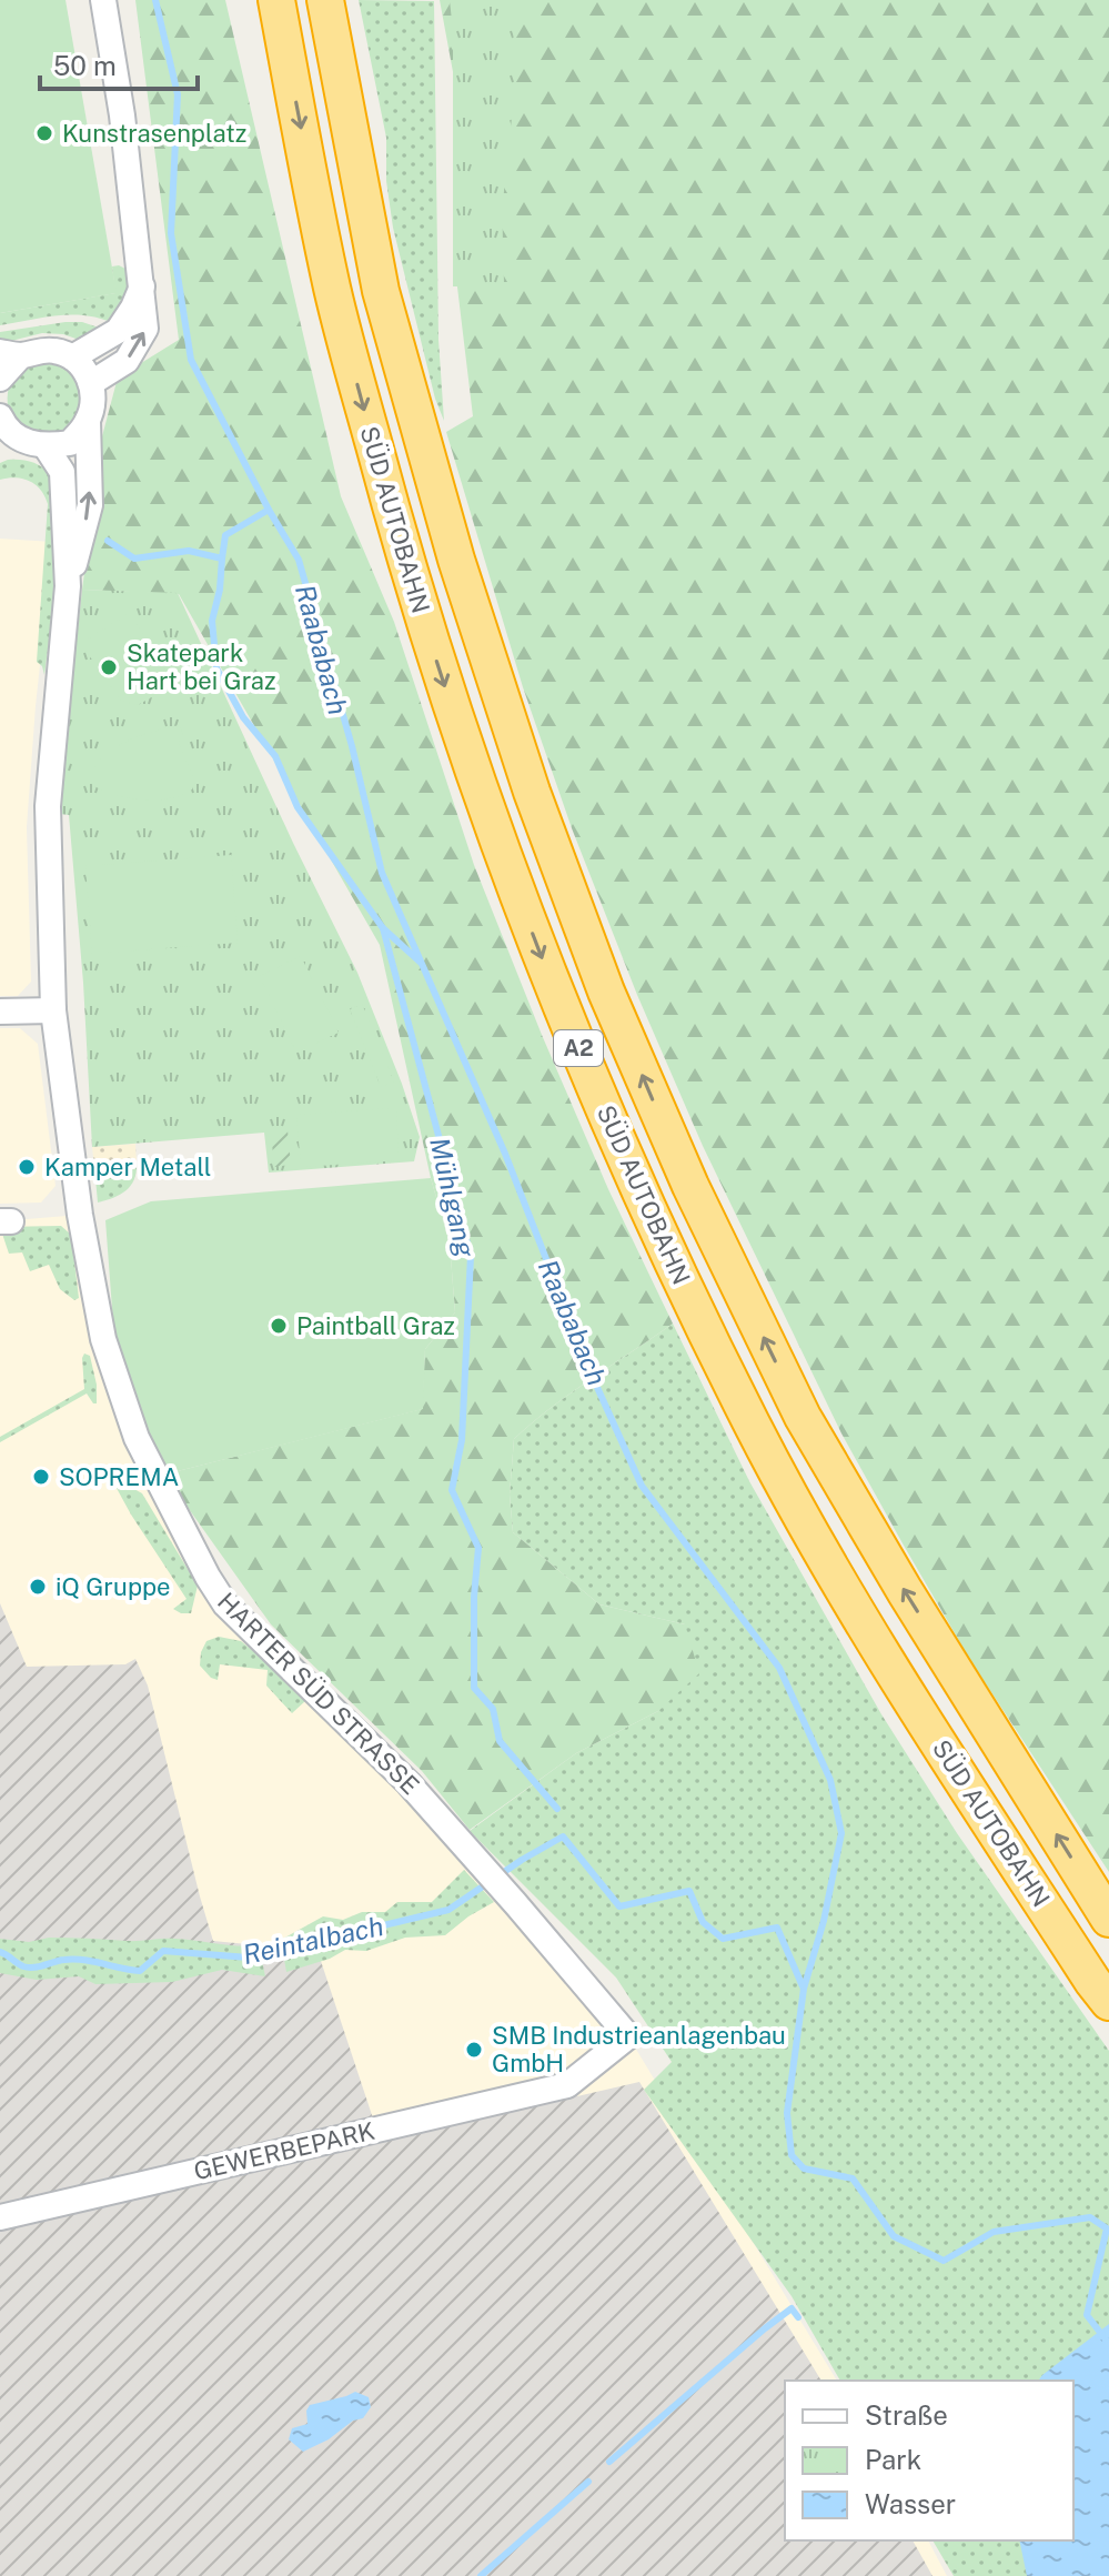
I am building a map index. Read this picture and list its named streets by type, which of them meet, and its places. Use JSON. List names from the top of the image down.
{
  "streets": {
    "highway": ["SÜD AUTOBAHN", "A2"],
    "street": ["HARTER SÜD STRASSE", "GEWERBEPARK"]
  },
  "crossings": [
    ["HARTER SÜD STRASSE", "GEWERBEPARK"]
  ],
  "water": ["Raababach", "Mühlgang", "Reintalbach"],
  "places": [
    "Kunstrasenplatz",
    "Skatepark Hart bei Graz",
    "Kamper Metall",
    "Paintball Graz",
    "SOPREMA",
    "iQ Gruppe",
    "SMB Industrieanlagenbau GmbH"
  ],
  "legend": ["Straße", "Park", "Wasser"],
  "scale_bar": "50 m"
}
